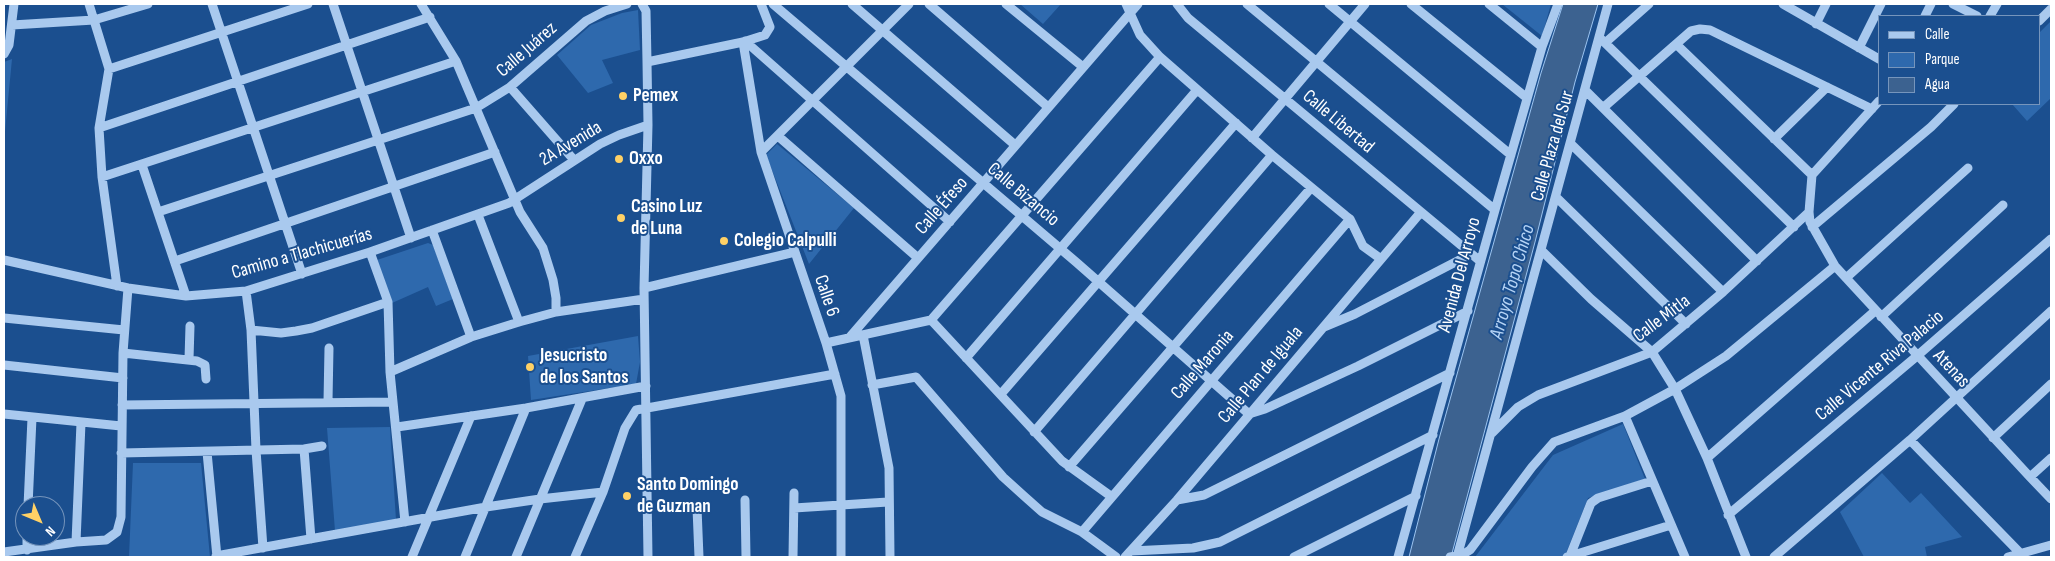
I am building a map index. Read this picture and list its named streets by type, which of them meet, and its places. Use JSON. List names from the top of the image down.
{
  "streets": {
    "street": [
      "Calle Juárez",
      "Calle Libertad",
      "2A Avenida",
      "Calle Plaza del Sur",
      "Calle Bizancio",
      "Calle Éfeso",
      "Camino a Tlachicuerías",
      "Avenida Del Arroyo",
      "Calle 6",
      "Calle Mitla",
      "Calle Maronia",
      "Calle Vicente Riva Palacio",
      "Atenas",
      "Calle Plan de Iguala"
    ]
  },
  "crossings": [
    ["Calle Libertad", "Avenida Del Arroyo"],
    ["Calle Libertad", "Calle Plan de Iguala"],
    ["2A Avenida", "Camino a Tlachicuerías"],
    ["Calle Plaza del Sur", "Calle Mitla"],
    ["Calle Bizancio", "Calle Éfeso"],
    ["Calle Bizancio", "Calle Maronia"],
    ["Calle Bizancio", "Calle Plan de Iguala"],
    ["Calle Mitla", "Atenas"],
    ["Calle Vicente Riva Palacio", "Atenas"]
  ],
  "water": ["Arroyo Topo Chico"],
  "places": [
    "Pemex",
    "Oxxo",
    "Casino Luz de Luna",
    "Colegio Calpulli",
    "Jesucristo de los Santos",
    "Santo Domingo de Guzman"
  ],
  "legend": ["Calle", "Parque", "Agua"],
  "north": "bottom right"
}
